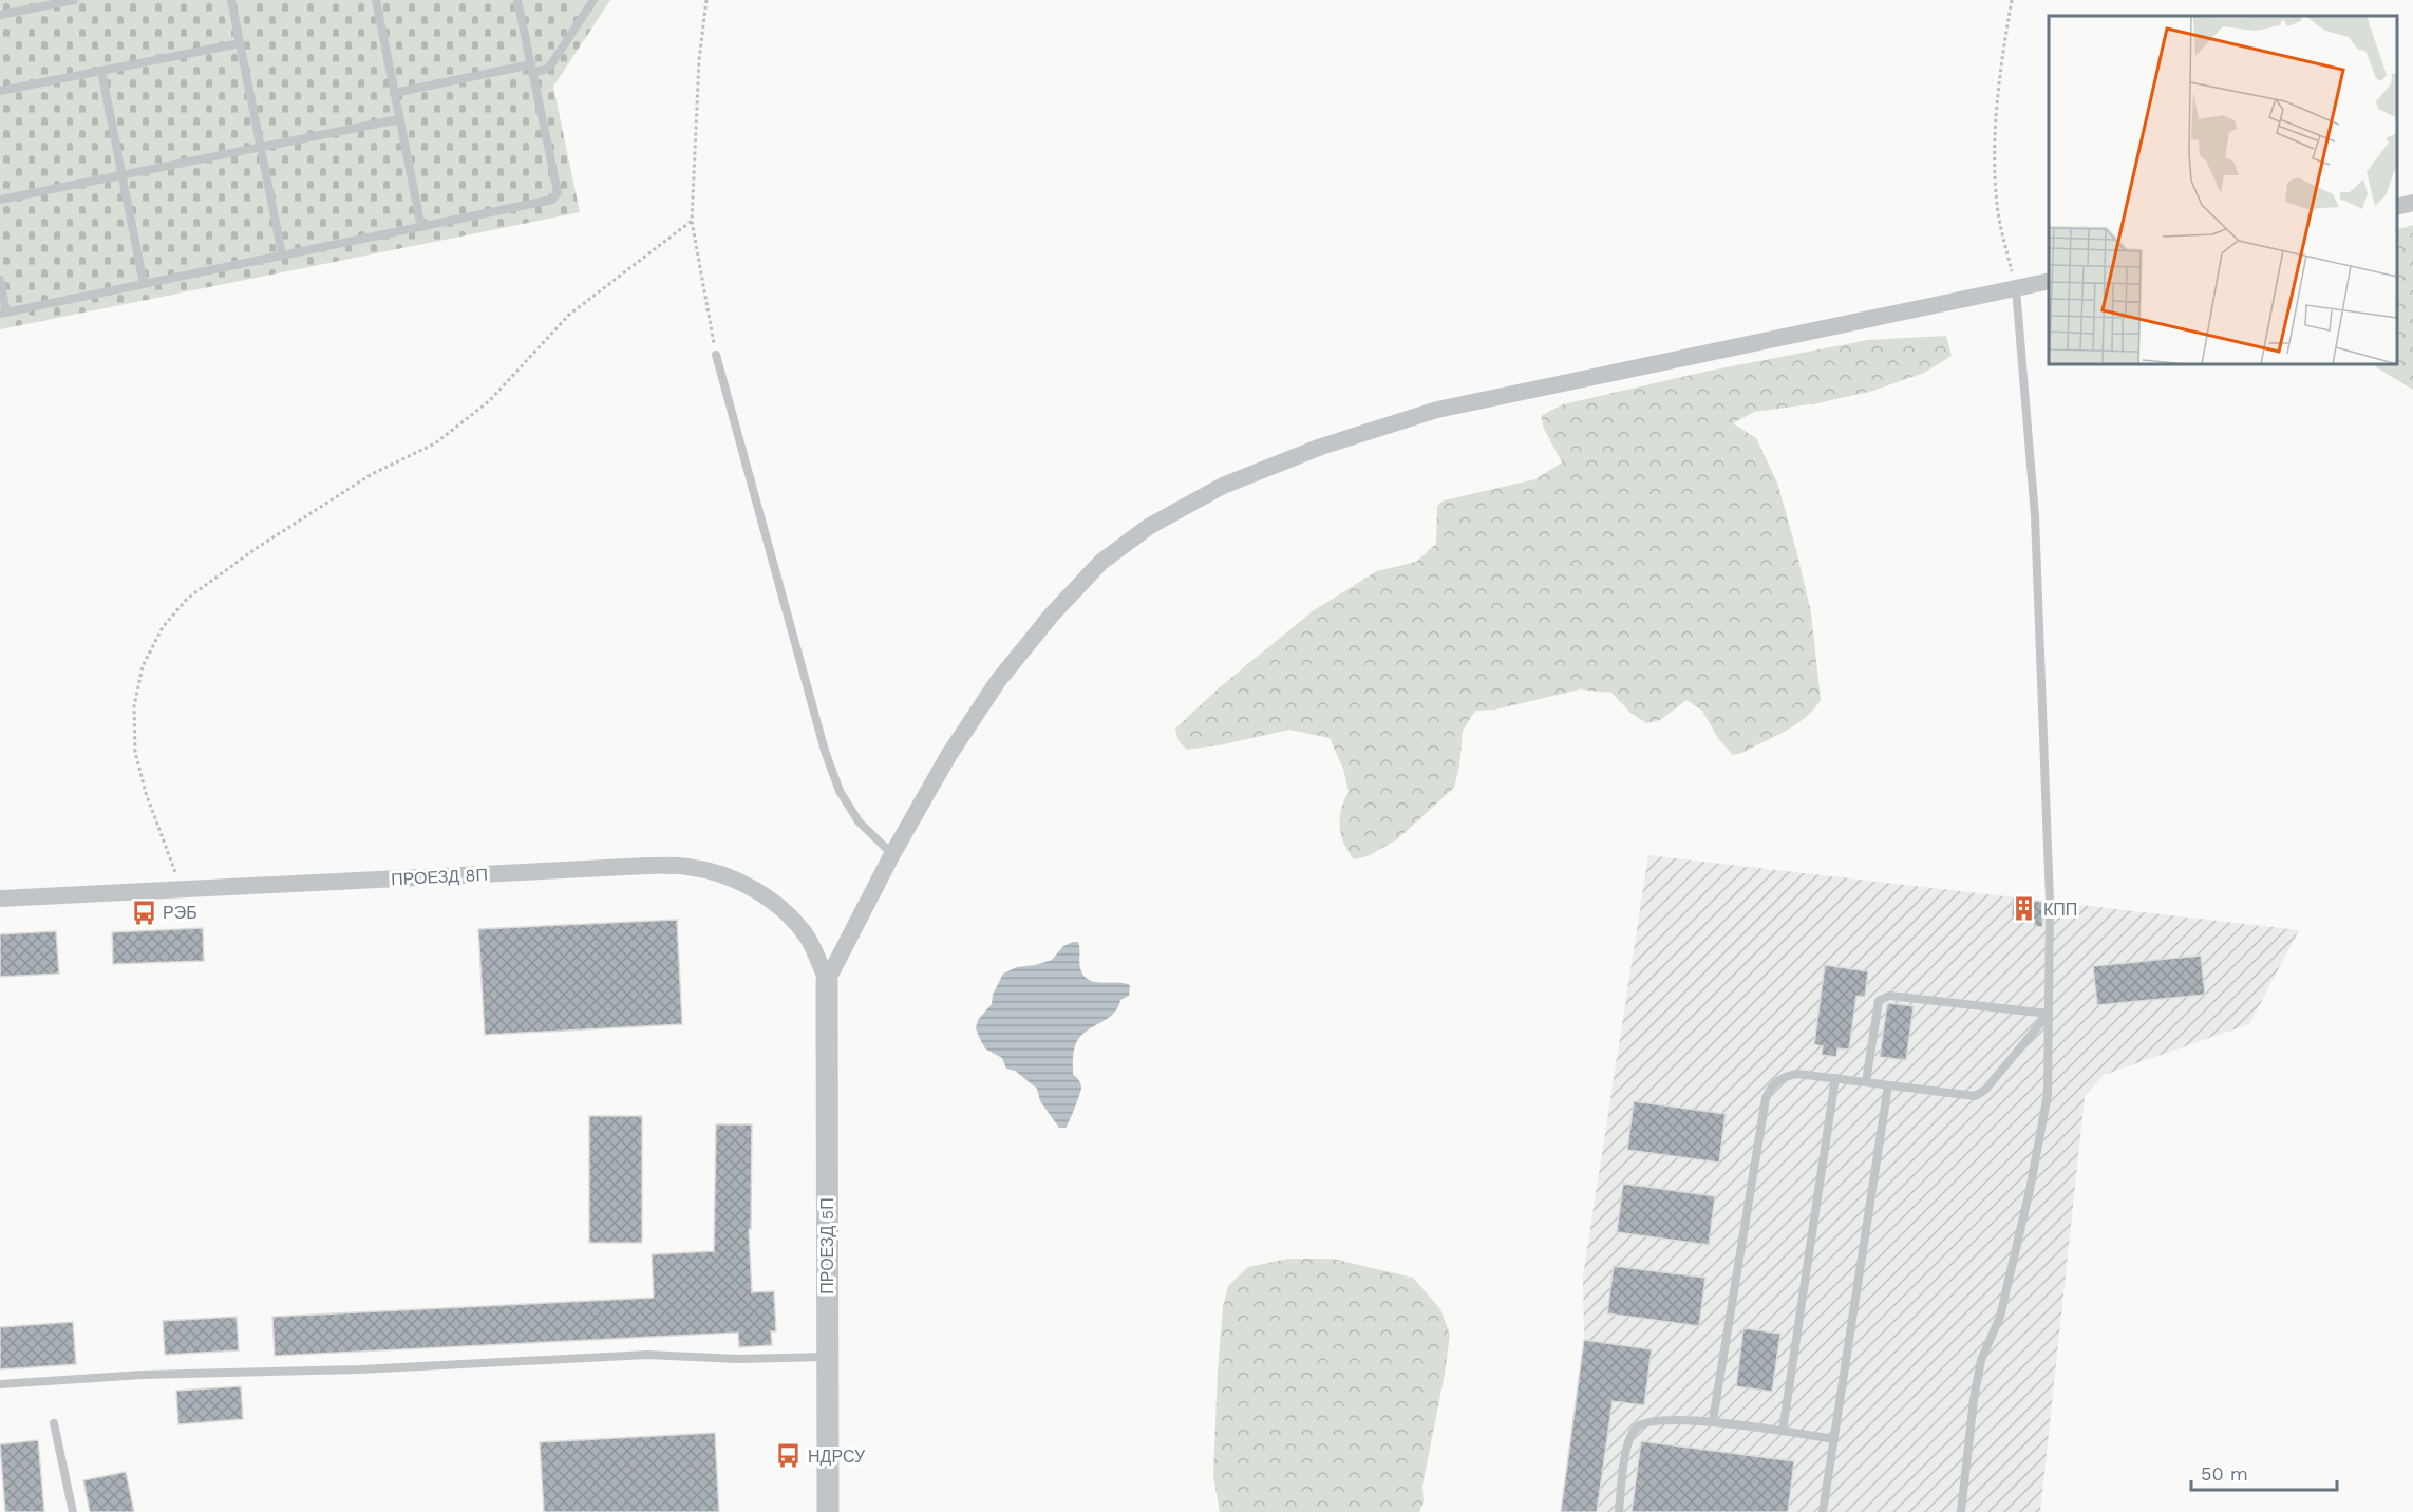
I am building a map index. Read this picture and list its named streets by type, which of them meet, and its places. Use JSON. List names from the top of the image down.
{
  "streets": {
    "street": ["ПРОЕЗД 8П", "ПРОЕЗД 5П"]
  },
  "crossings": [
    ["ПРОЕЗД 8П", "ПРОЕЗД 5П"]
  ],
  "places": {
    "building": ["КПП"],
    "bus stop": ["РЭБ", "НДРСУ"]
  },
  "scale_bar": "50 m"
}
